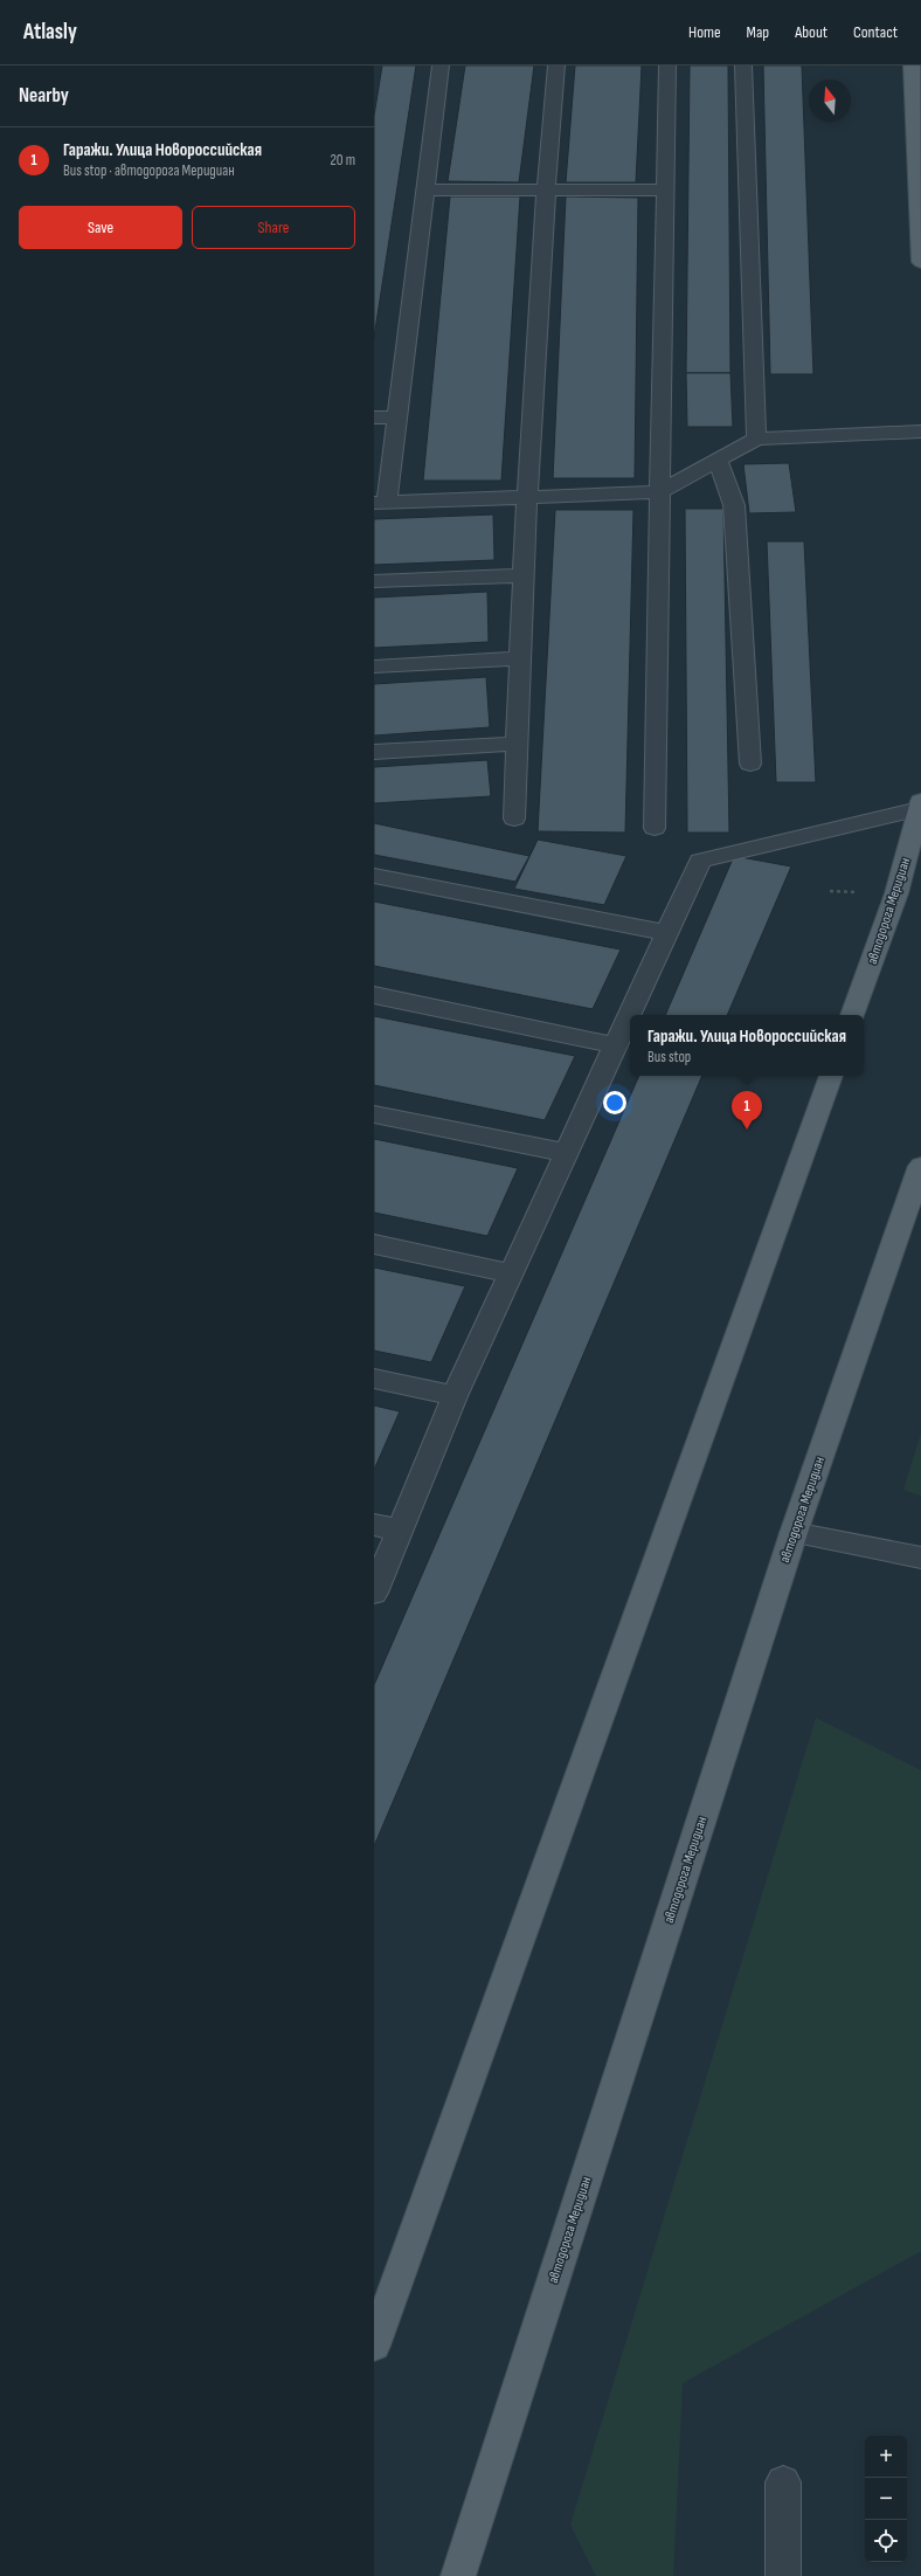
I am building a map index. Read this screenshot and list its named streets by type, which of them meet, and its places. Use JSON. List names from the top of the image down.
{
  "streets": {
    "main road": ["автодорога Меридиан"]
  },
  "north": "top",
  "page": {
    "header": "Atlasly",
    "nav": [
      "Home",
      "Map",
      "About",
      "Contact"
    ],
    "heading": "Nearby",
    "list": [
      {
        "mark": "1",
        "name": "Гаражи. Улица Новороссийская",
        "note": "Bus stop · автодорога Меридиан",
        "value": "20 m"
      }
    ],
    "buttons": ["Save", "Share"],
    "popup": ["Гаражи. Улица Новороссийская", "Bus stop"],
    "pins": "1",
    "map_buttons": ["+", "−"]
  }
}
